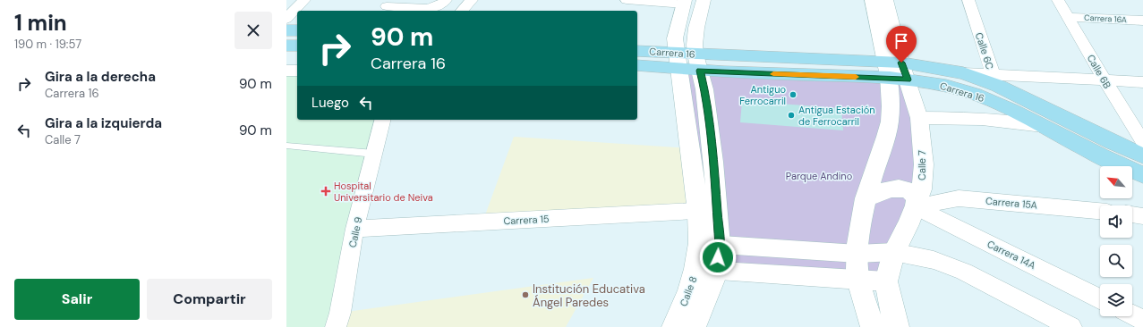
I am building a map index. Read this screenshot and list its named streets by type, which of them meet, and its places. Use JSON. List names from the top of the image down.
{
  "streets": {
    "main road": ["Carrera 16", "Calle 7", "Calle 8"],
    "street": [
      "Carrera 16A",
      "Calle 6C",
      "Calle 6B",
      "Carrera 15A",
      "Carrera 15",
      "Calle 9",
      "Carrera 14A"
    ]
  },
  "crossings": [
    ["Carrera 16A", "Calle 6B"],
    ["Carrera 16", "Calle 7"],
    ["Calle 7", "Carrera 15A"],
    ["Calle 7", "Carrera 14A"],
    ["Carrera 15A", "Carrera 14A"],
    ["Carrera 15", "Calle 9"],
    ["Carrera 15", "Calle 8"]
  ],
  "parks": ["Parque Andino"],
  "places": {
    "other": ["Antiguo Ferrocarril", "Antigua Estación de Ferrocarril", "Institución Educativa Ángel Paredes"],
    "health": ["Hospital Universitario de Neiva"]
  },
  "north": "top left",
  "page": {
    "heading": ["1 min", "190 m · 19:57"],
    "turn": ["90 m", "Carrera 16"],
    "list": [
      {
        "name": "Gira a la derecha",
        "note": "Carrera 16",
        "value": "90 m"
      },
      {
        "name": "Gira a la izquierda",
        "note": "Calle 7",
        "value": "90 m"
      }
    ],
    "then": "Luego",
    "buttons": ["Salir", "Compartir"]
  }
}
